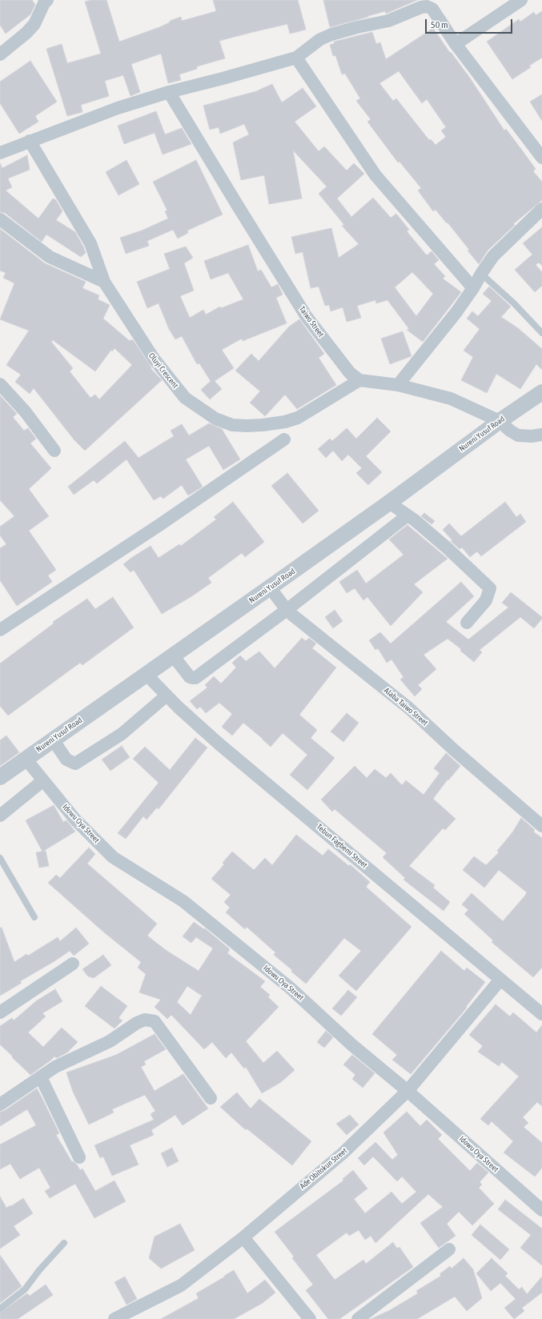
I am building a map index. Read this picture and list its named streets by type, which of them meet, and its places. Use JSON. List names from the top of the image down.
{
  "streets": {
    "street": [
      "Taiwo Street",
      "Oluyi Crescent",
      "Nureni Yusuf Road",
      "Alaba Taiwo Street",
      "Idowu Oya Street",
      "Tebun Fagbemi Street",
      "Ade Obitokun Street"
    ]
  },
  "crossings": [
    ["Taiwo Street", "Oluyi Crescent"],
    ["Nureni Yusuf Road", "Alaba Taiwo Street"],
    ["Nureni Yusuf Road", "Idowu Oya Street"],
    ["Nureni Yusuf Road", "Tebun Fagbemi Street"],
    ["Idowu Oya Street", "Ade Obitokun Street"],
    ["Tebun Fagbemi Street", "Ade Obitokun Street"]
  ],
  "scale_bar": "50 m"
}
